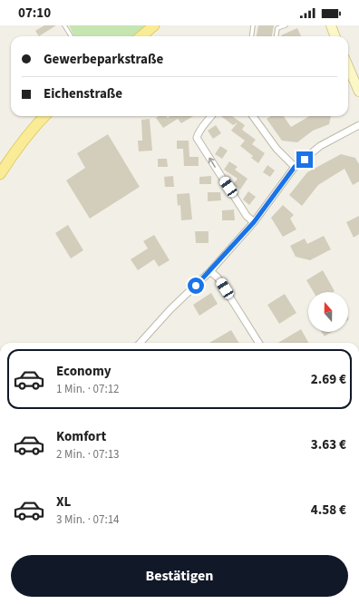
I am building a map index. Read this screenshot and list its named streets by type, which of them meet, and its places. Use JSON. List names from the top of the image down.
{
  "north": "top",
  "page": {
    "status": "07:10",
    "banner": ["Gewerbeparkstraße", "Eichenstraße"],
    "list": [
      {
        "name": "Economy",
        "note": "1 Min. · 07:12",
        "value": "2.69 €"
      },
      {
        "name": "Komfort",
        "note": "2 Min. · 07:13",
        "value": "3.63 €"
      },
      {
        "name": "XL",
        "note": "3 Min. · 07:14",
        "value": "4.58 €"
      }
    ],
    "buttons": "Bestätigen"
  }
}
